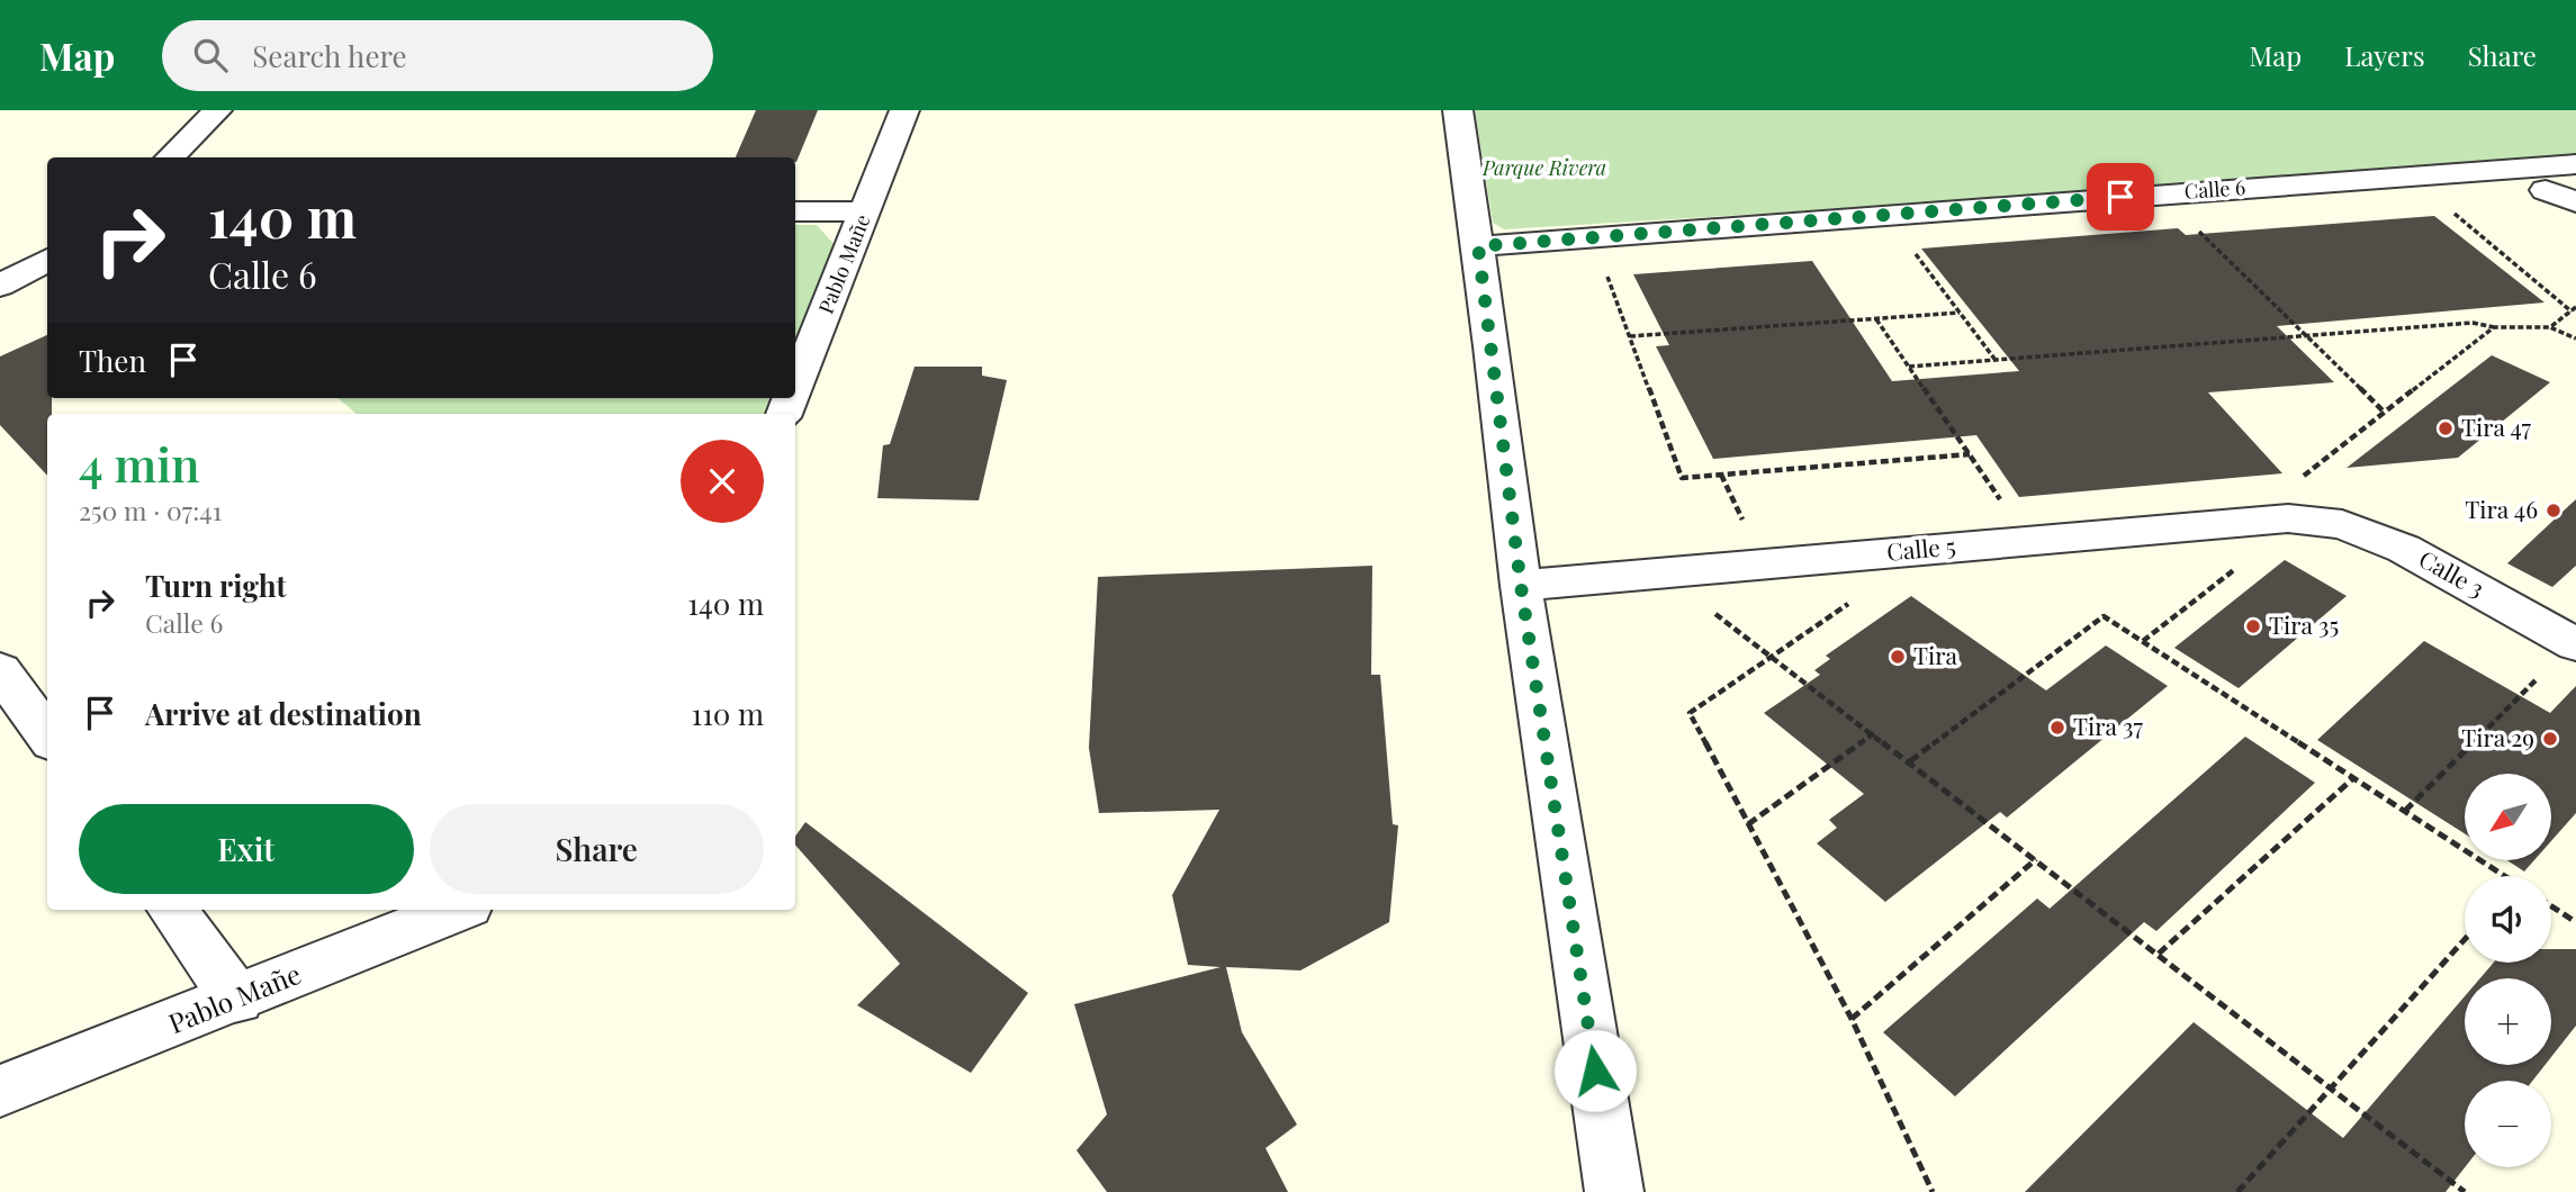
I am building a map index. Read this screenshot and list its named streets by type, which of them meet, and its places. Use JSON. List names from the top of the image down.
{
  "streets": {
    "street": [
      "Calle 6",
      "Pablo Mañe",
      "Calle 5",
      "Calle 3"
    ]
  },
  "crossings": [
    ["Calle 5", "Calle 3"]
  ],
  "parks": ["Parque Rivera"],
  "places": [
    "Tira 47",
    "Tira 46",
    "Tira 35",
    "Tira",
    "Tira 37",
    "Tira 29"
  ],
  "north": "bottom left",
  "page": {
    "header": "Map",
    "search": "Search here",
    "nav": ["Map", "Layers", "Share"],
    "turn": ["140 m", "Calle 6"],
    "then": "Then",
    "heading": ["4 min", "250 m · 07:41"],
    "list": [
      {
        "name": "Turn right",
        "note": "Calle 6",
        "value": "140 m"
      },
      {
        "name": "Arrive at destination",
        "value": "110 m"
      }
    ],
    "map_buttons": ["+", "−"],
    "buttons": ["Exit", "Share"]
  }
}
